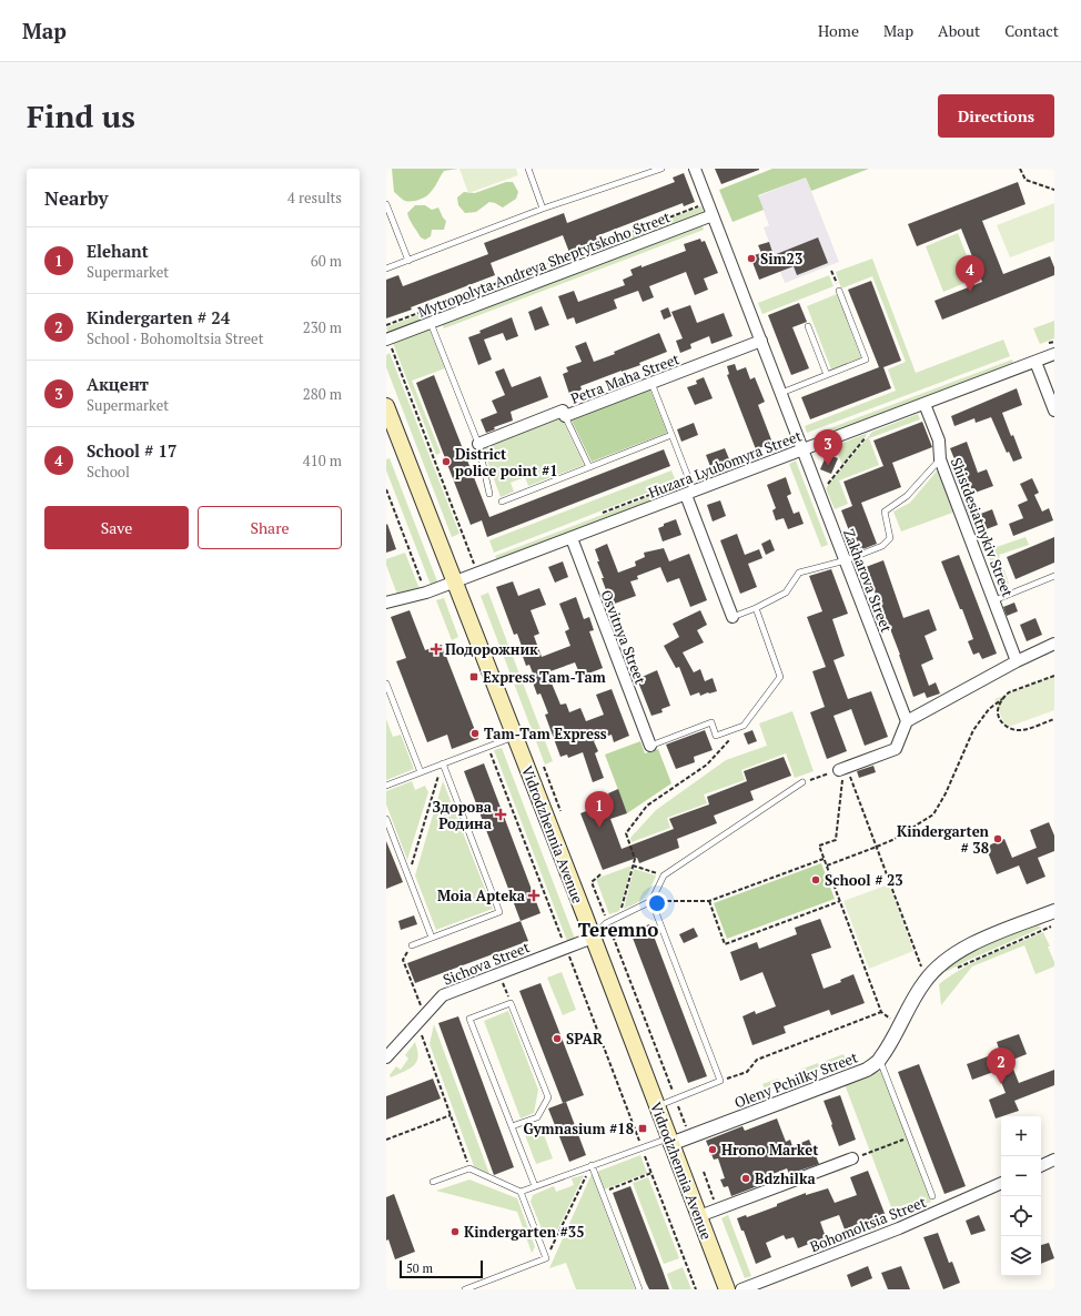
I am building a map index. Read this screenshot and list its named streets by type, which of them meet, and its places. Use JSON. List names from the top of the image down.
{
  "streets": {
    "main road": ["Vidrodzhennia Avenue"],
    "street": [
      "Mytropolyta Andreya Sheptytskoho Street",
      "Petra Maha Street",
      "Huzara Lyubomyra Street",
      "Shistdesiatnykiv Street",
      "Zakharova Street",
      "Osvitnya Street",
      "Sichova Street",
      "Oleny Pchilky Street",
      "Bohomoltsia Street"
    ]
  },
  "crossings": [
    ["Mytropolyta Andreya Sheptytskoho Street", "Zakharova Street"],
    ["Petra Maha Street", "Zakharova Street"],
    ["Huzara Lyubomyra Street", "Shistdesiatnykiv Street"],
    ["Huzara Lyubomyra Street", "Zakharova Street"],
    ["Huzara Lyubomyra Street", "Osvitnya Street"],
    ["Huzara Lyubomyra Street", "Vidrodzhennia Avenue"],
    ["Vidrodzhennia Avenue", "Sichova Street"],
    ["Vidrodzhennia Avenue", "Oleny Pchilky Street"]
  ],
  "districts": ["Teremno"],
  "places": {
    "other": [
      "Sim23",
      "District police point #1",
      "Tam-Tam Express",
      "Kindergarten # 38",
      "School # 23",
      "SPAR",
      "Hrono Market",
      "Bdzhilka",
      "Kindergarten #35"
    ],
    "health": ["Подорожник", "Здорова Родина", "Moia Apteka"],
    "transit": ["Express Tam-Tam", "Gymnasium #18"]
  },
  "scale_bar": "50 m",
  "page": {
    "header": "Map",
    "nav": [
      "Home",
      "Map",
      "About",
      "Contact"
    ],
    "buttons": [
      "Directions",
      ["Save", "Share"]
    ],
    "title": "Find us",
    "heading": ["Nearby", "4 results"],
    "list": [
      {
        "mark": "1",
        "name": "Elehant",
        "note": "Supermarket",
        "value": "60 m"
      },
      {
        "mark": "2",
        "name": "Kindergarten # 24",
        "note": "School · Bohomoltsia Street",
        "value": "230 m"
      },
      {
        "mark": "3",
        "name": "Акцент",
        "note": "Supermarket",
        "value": "280 m"
      },
      {
        "mark": "4",
        "name": "School # 17",
        "note": "School",
        "value": "410 m"
      }
    ],
    "pins": [
      "4",
      "3",
      "1",
      "2"
    ],
    "map_buttons": ["+", "−"],
    "scale": "50 m"
  }
}
